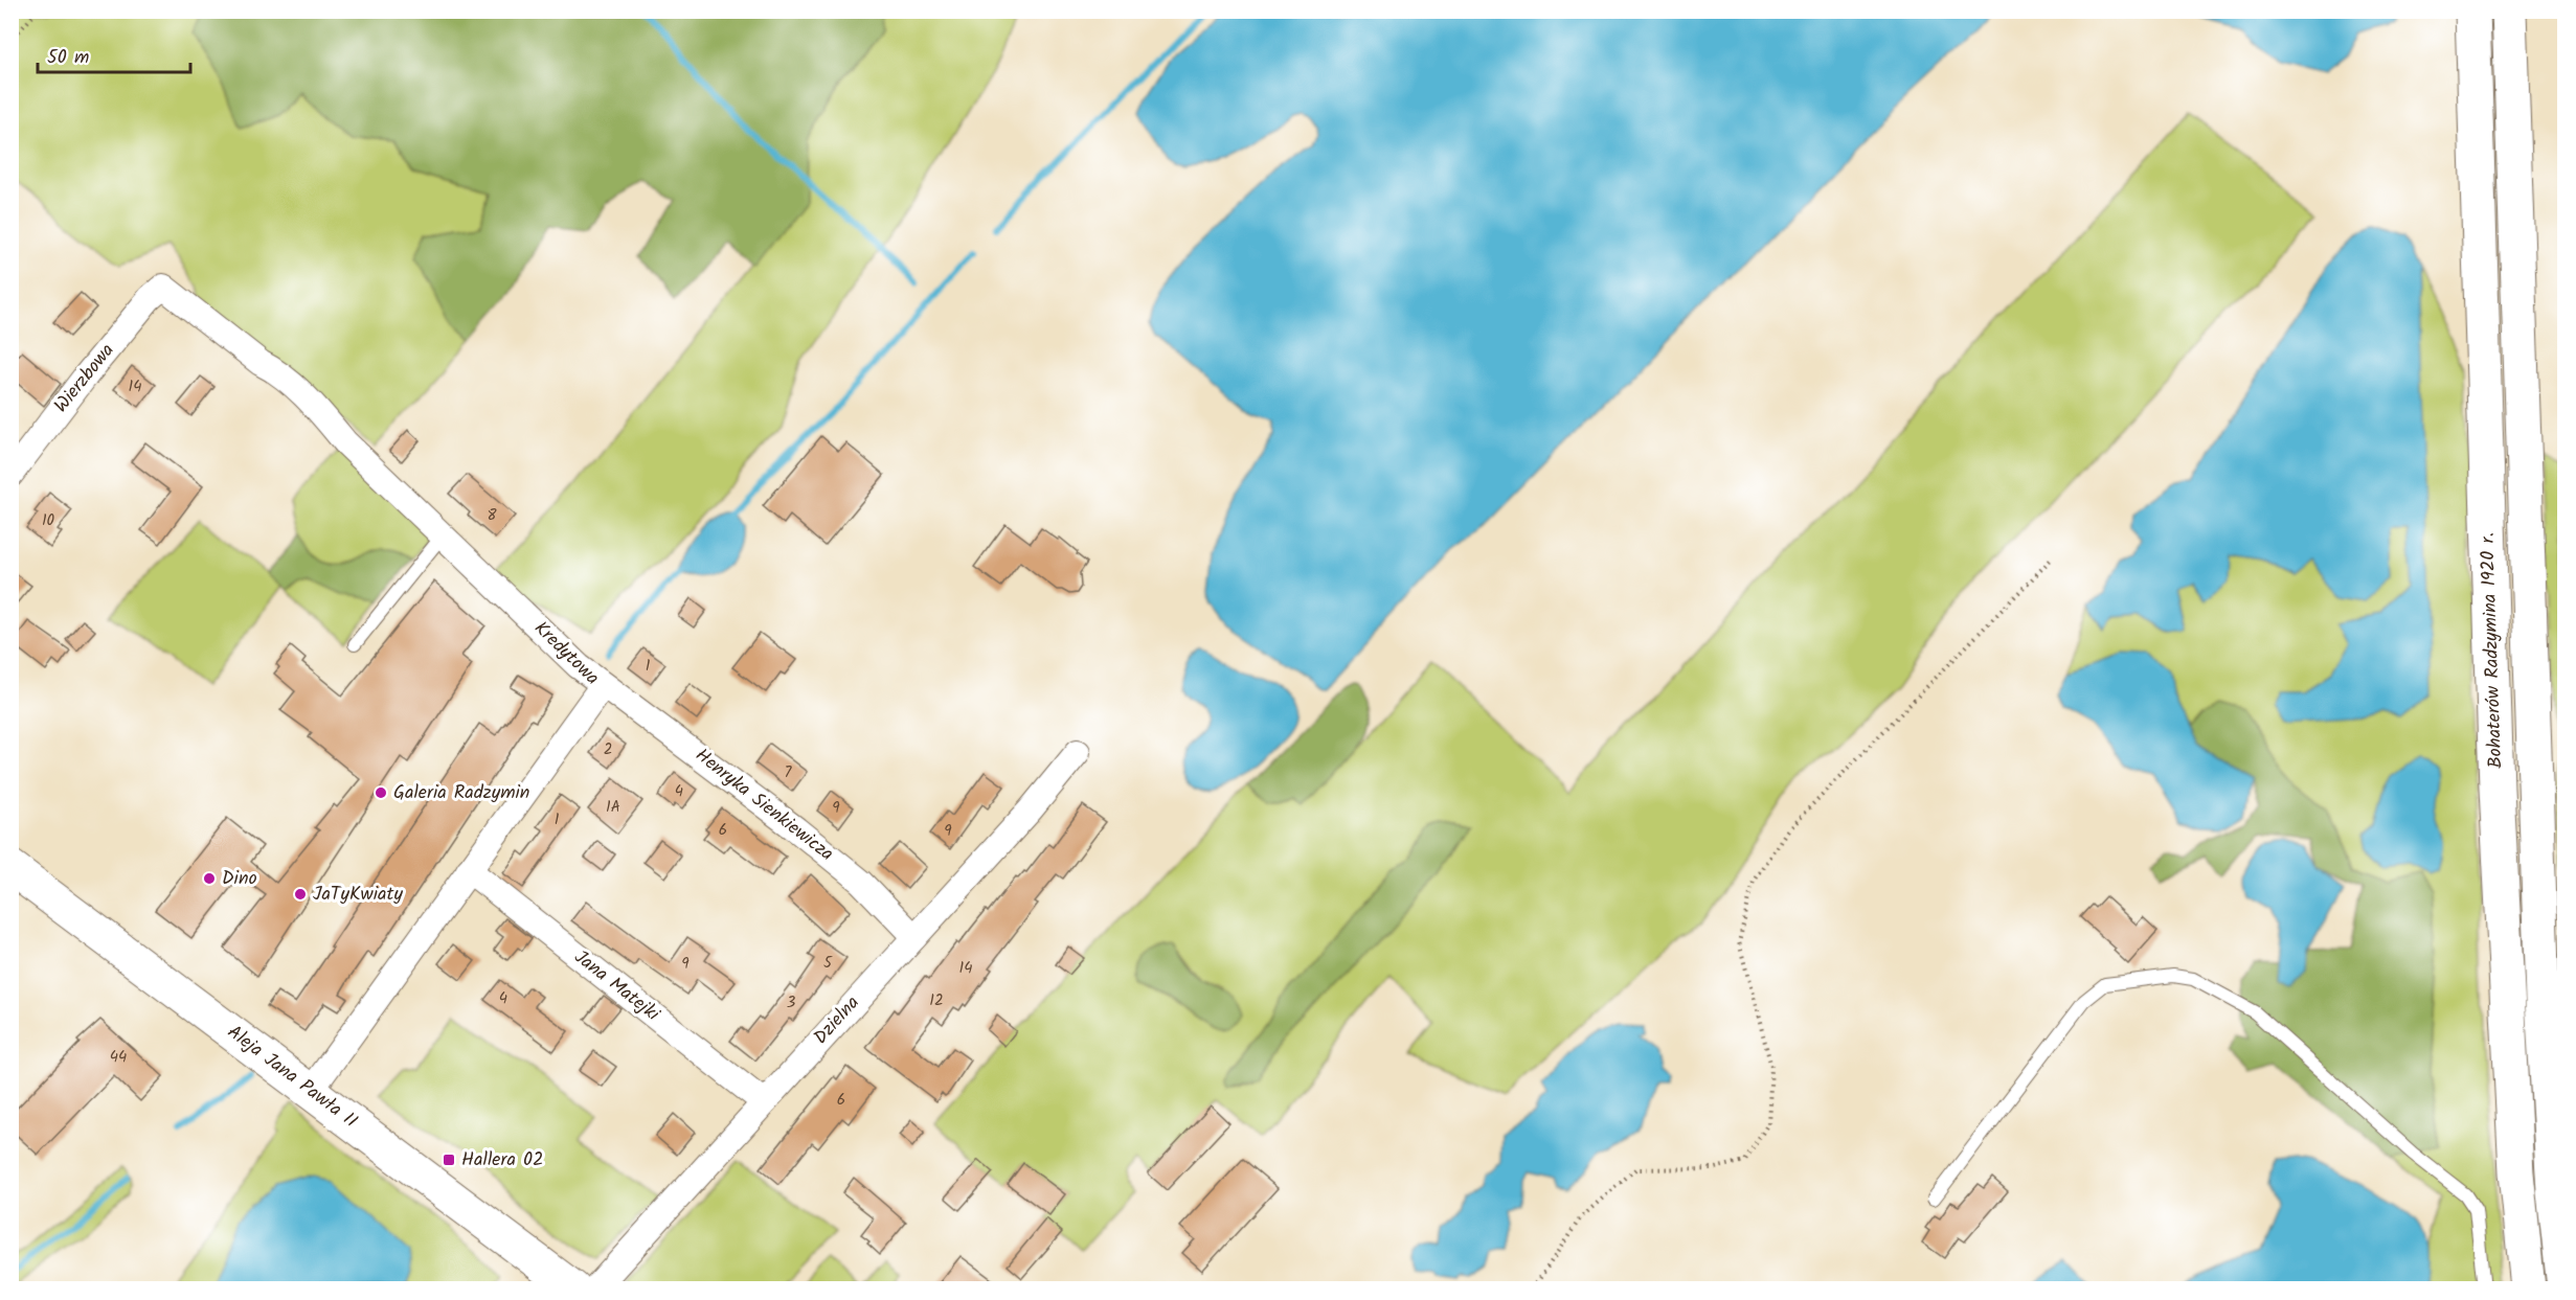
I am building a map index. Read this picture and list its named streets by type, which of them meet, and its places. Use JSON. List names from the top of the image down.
{
  "streets": {
    "main road": ["Bohaterów Radzymina 1920 r.", "Aleja Jana Pawła II"],
    "street": [
      "Wierzbowa",
      "Kredytowa",
      "Henryka Sienkiewicza",
      "Jana Matejki",
      "Dzielna"
    ]
  },
  "crossings": [
    ["Wierzbowa", "Kredytowa"],
    ["Kredytowa", "Henryka Sienkiewicza"],
    ["Kredytowa", "Jana Matejki"],
    ["Kredytowa", "Aleja Jana Pawła II"],
    ["Henryka Sienkiewicza", "Dzielna"],
    ["Jana Matejki", "Dzielna"]
  ],
  "places": {
    "other": ["Galeria Radzymin", "Dino", "JaTyKwiaty"],
    "transit": ["Hallera 02"]
  },
  "house_numbers": [
    "14",
    "8",
    "10",
    "1",
    "2",
    "7",
    "4",
    "1A",
    "9",
    "1",
    "6",
    "9",
    "5",
    "9",
    "14",
    "4",
    "12",
    "3",
    "44",
    "6"
  ],
  "scale_bar": "50 m"
}
